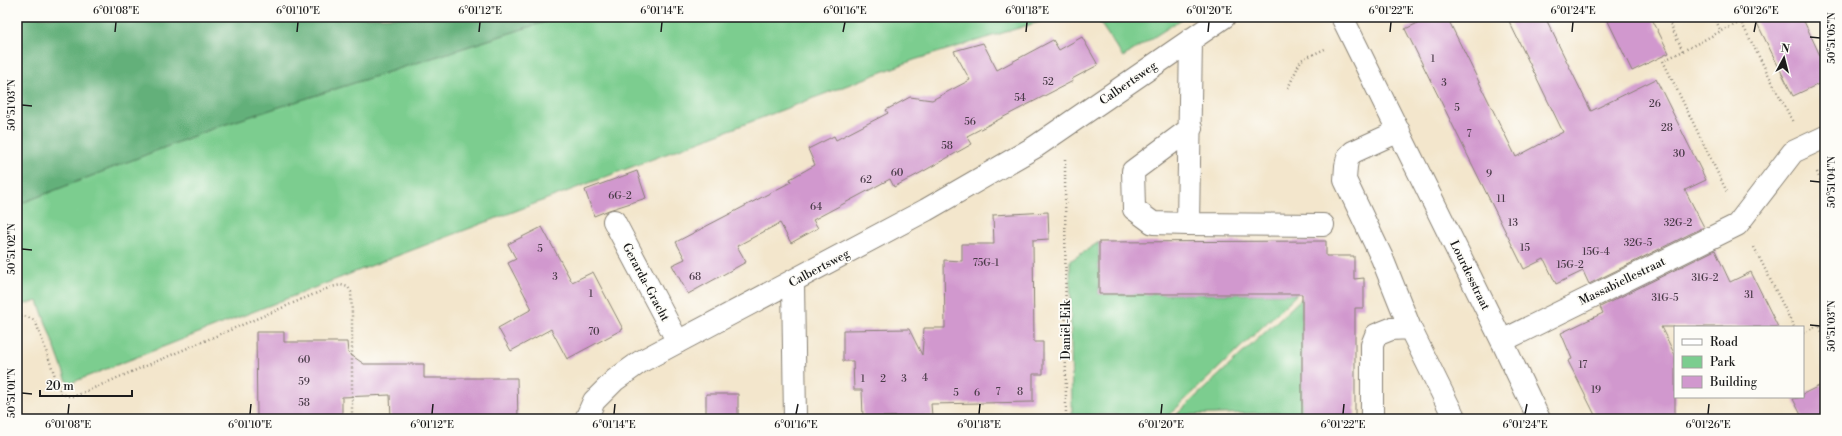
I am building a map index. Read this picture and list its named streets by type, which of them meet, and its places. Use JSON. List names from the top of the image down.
{
  "streets": {
    "street": [
      "Calbertsweg",
      "Lourdesstraat",
      "Massabiellestraat",
      "Gerarda-Gracht"
    ],
    "path": ["Daniël-Eik"]
  },
  "crossings": [
    ["Calbertsweg", "Gerarda-Gracht"],
    ["Calbertsweg", "Daniël-Eik"],
    ["Lourdesstraat", "Massabiellestraat"]
  ],
  "house_numbers": [
    "1",
    "52",
    "3",
    "54",
    "26",
    "5",
    "56",
    "28",
    "7",
    "58",
    "30",
    "60",
    "9",
    "62",
    "6G-2",
    "11",
    "64",
    "13",
    "32G-2",
    "32G-5",
    "15",
    "5",
    "15G-4",
    "75G-1",
    "15G-2",
    "3",
    "68",
    "31G-2",
    "1",
    "31",
    "31G-5",
    "70",
    "60",
    "17",
    "4",
    "1",
    "2",
    "3",
    "59",
    "19",
    "7",
    "8",
    "5",
    "6",
    "58"
  ],
  "legend": ["Road", "Park", "Building"],
  "scale_bar": "20 m",
  "north": "top",
  "coordinates": [
    "6°01'08\"E",
    "6°01'10\"E",
    "6°01'12\"E",
    "6°01'14\"E",
    "6°01'16\"E",
    "6°01'18\"E",
    "6°01'20\"E",
    "6°01'22\"E",
    "6°01'24\"E",
    "6°01'26\"E",
    "50°51'05\"N",
    "50°51'03\"N",
    "50°51'04\"N",
    "50°51'02\"N",
    "50°51'01\"N"
  ]
}
